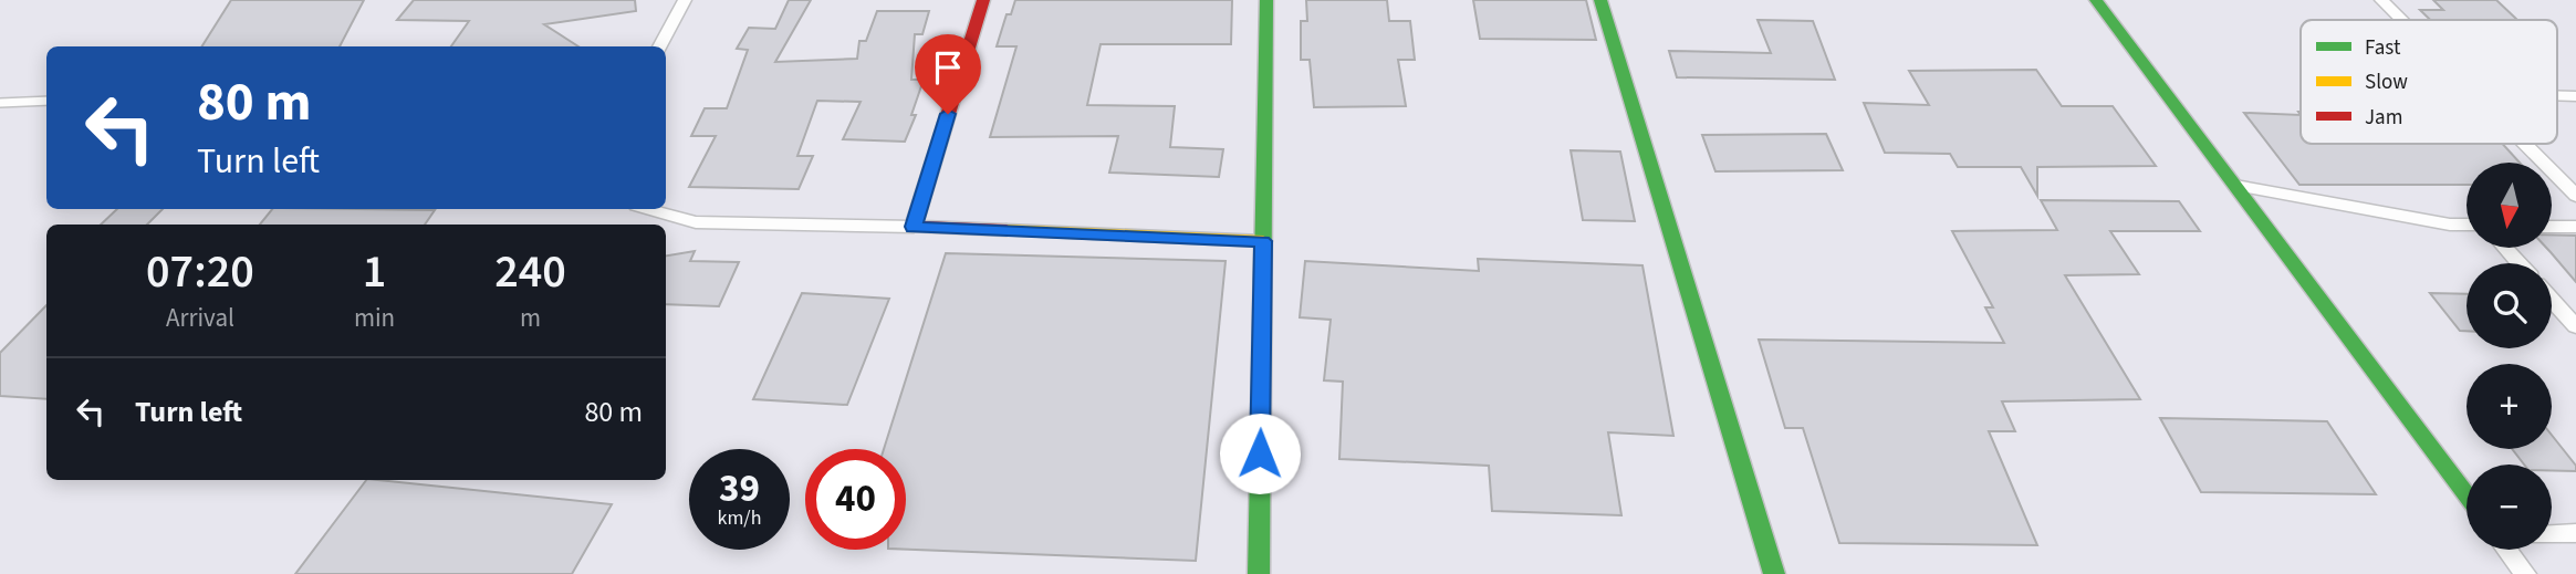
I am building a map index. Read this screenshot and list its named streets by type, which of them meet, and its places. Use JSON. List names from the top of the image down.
{
  "legend": ["Fast", "Slow", "Jam"],
  "north": "bottom",
  "page": {
    "turn": ["80 m", "Turn left"],
    "map_buttons": ["+", "−"],
    "eta": [
      "07:20",
      "Arrival",
      "1",
      "min",
      "240",
      "m"
    ],
    "list": [
      {
        "name": "Turn left",
        "value": "80 m"
      }
    ],
    "speed": "39 km/h",
    "limit": "40"
  }
}
